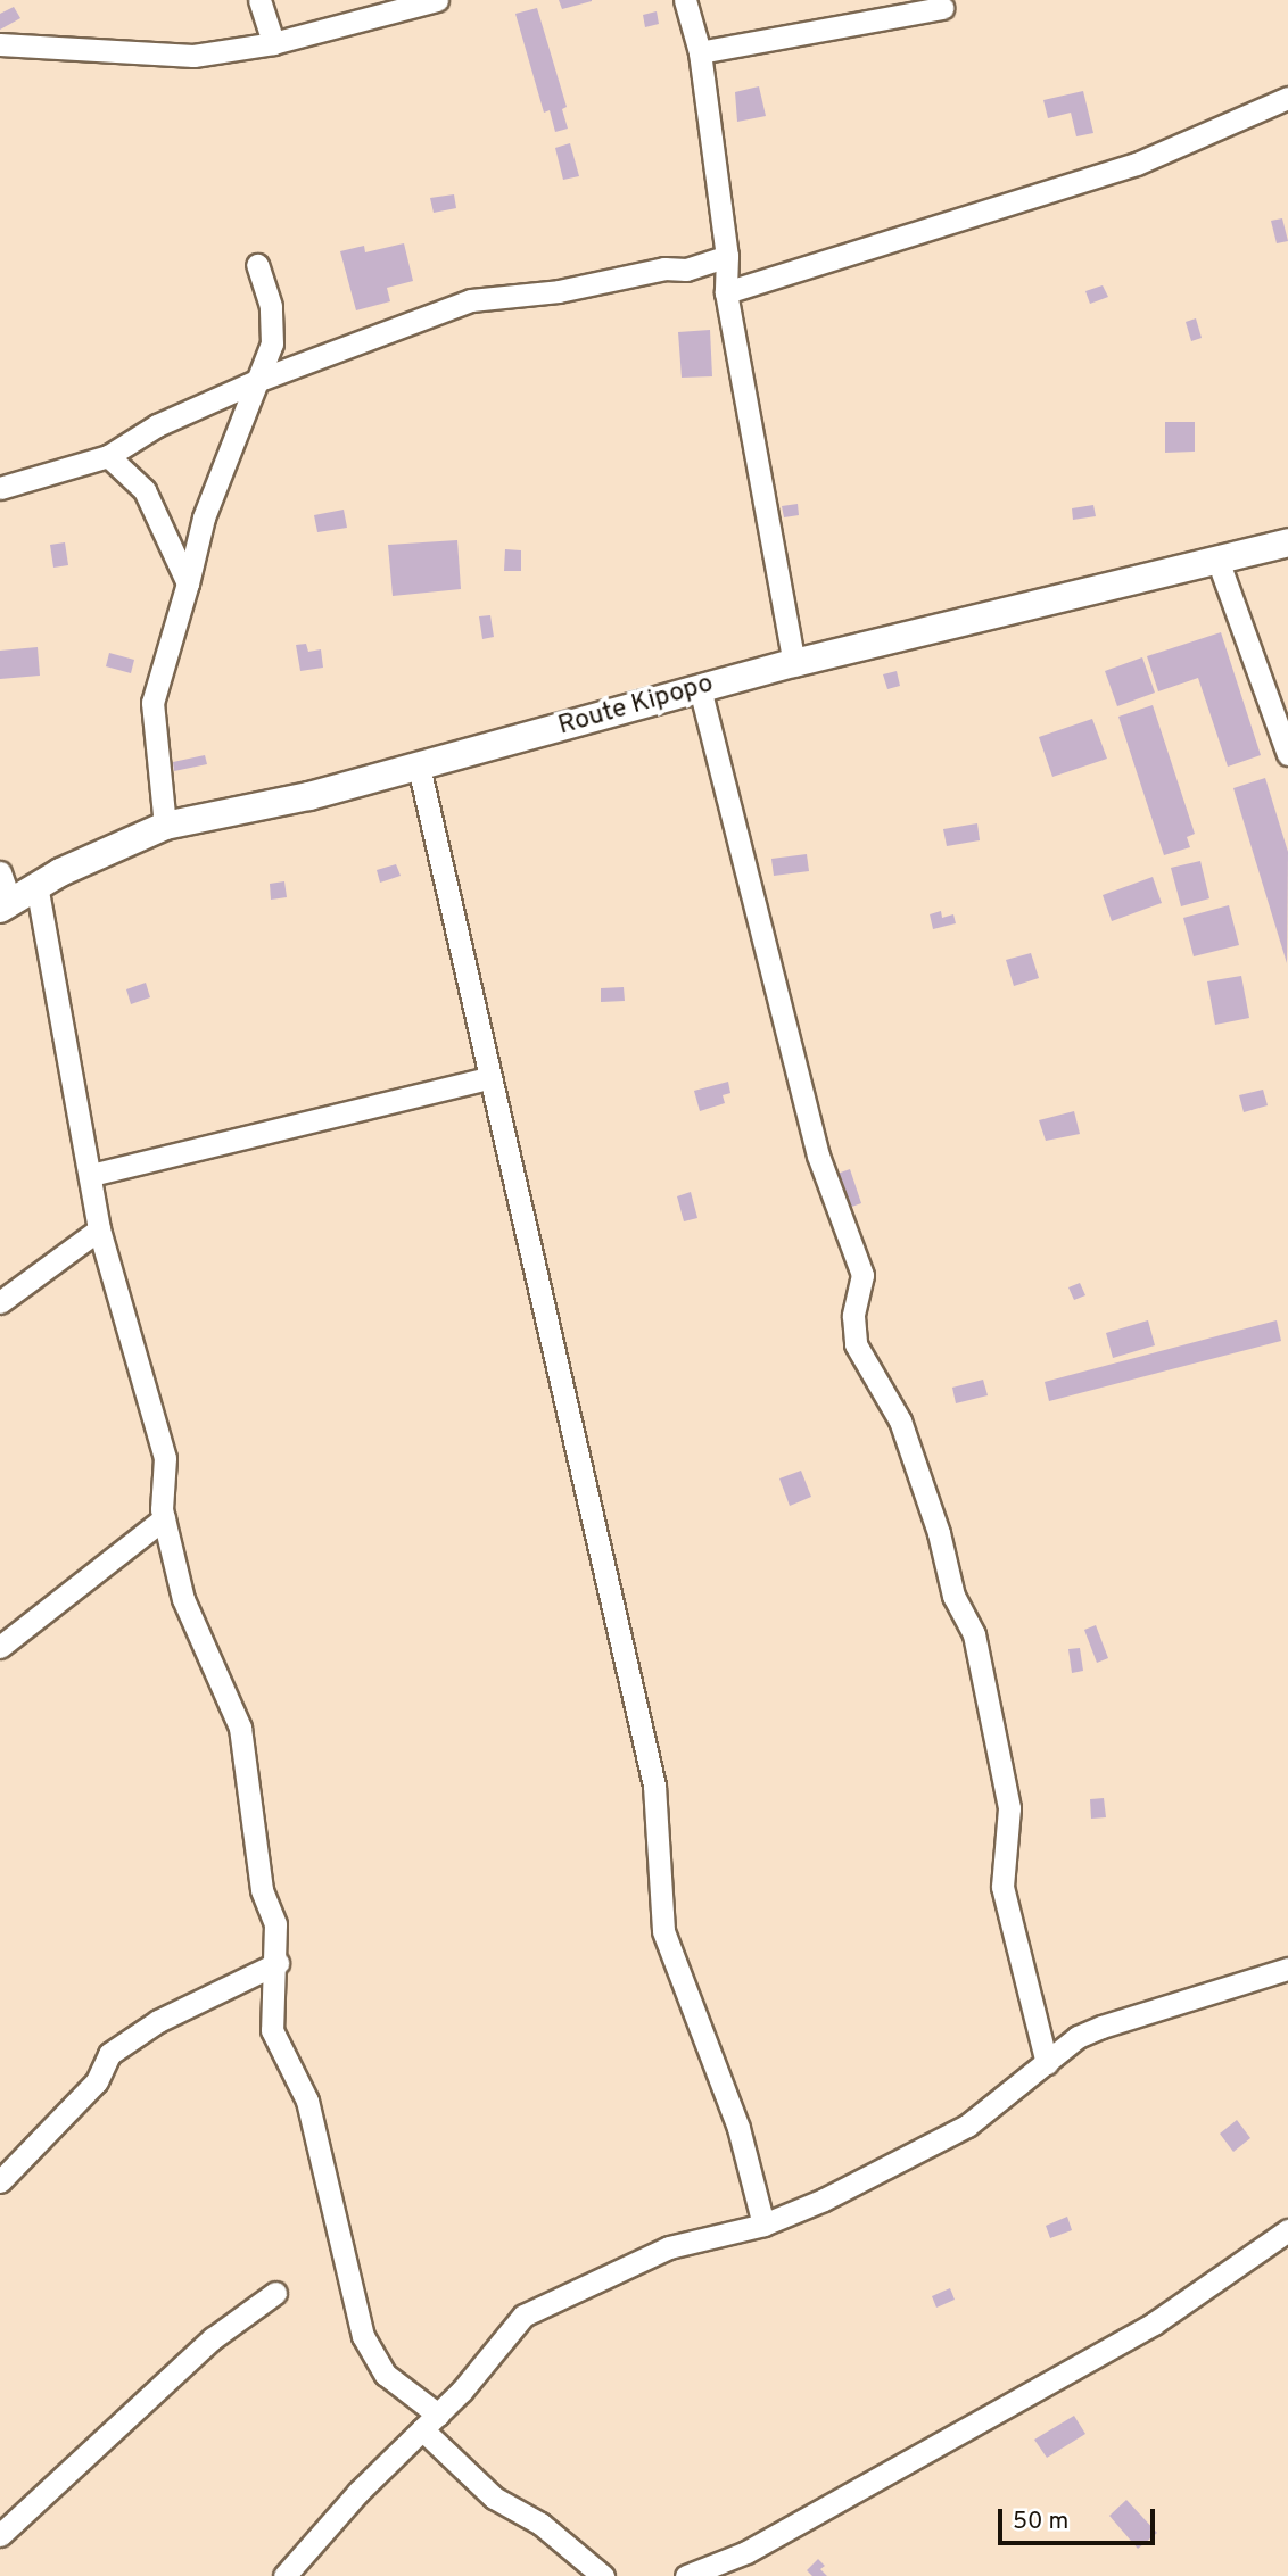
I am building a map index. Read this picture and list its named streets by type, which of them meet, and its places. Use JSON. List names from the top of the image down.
{
  "streets": {
    "main road": ["Route Kipopo"]
  },
  "scale_bar": "50 m"
}
